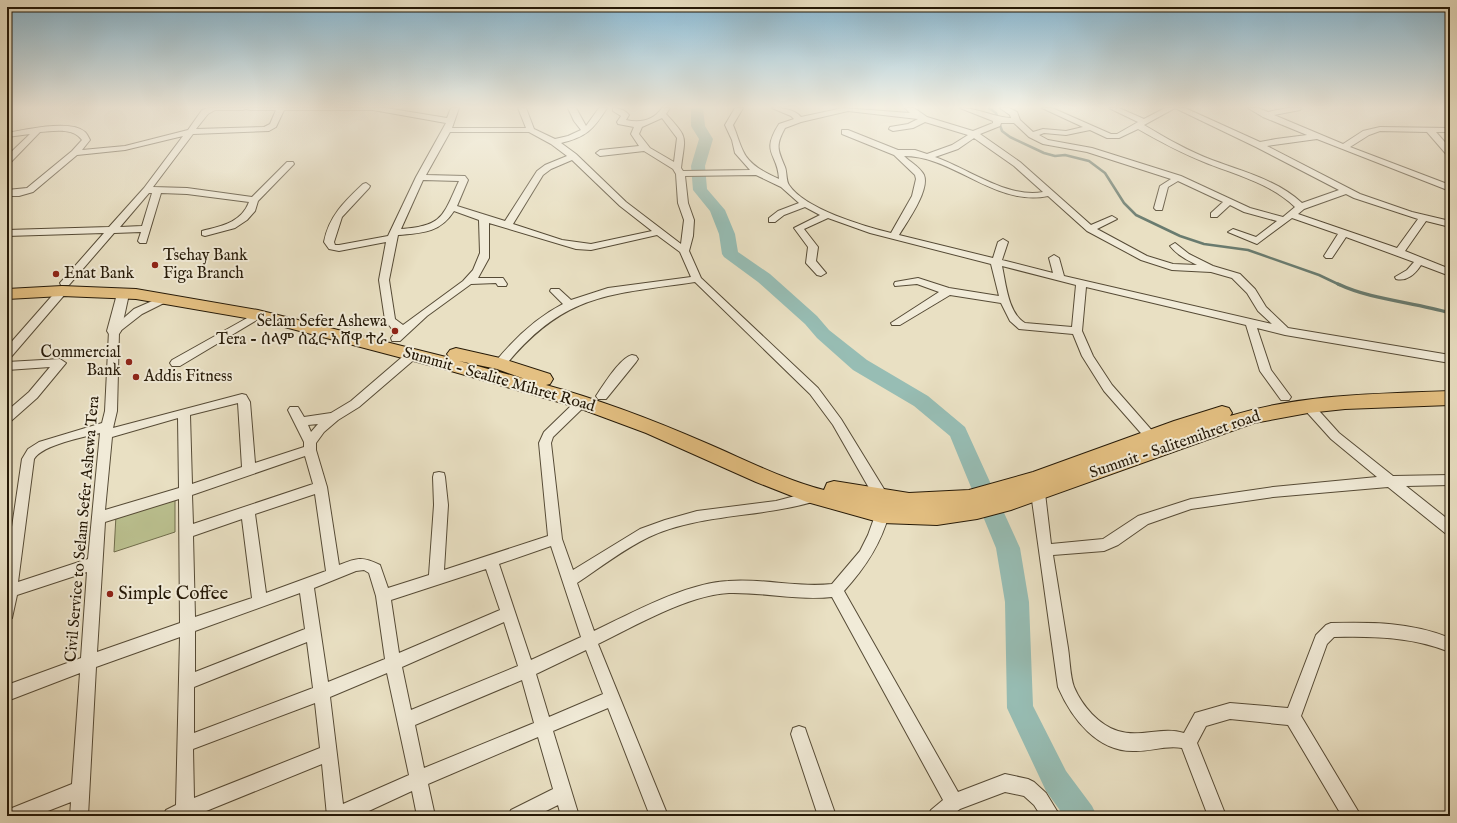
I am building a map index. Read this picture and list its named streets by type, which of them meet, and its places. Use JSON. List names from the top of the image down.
{
  "streets": {
    "main road": ["Summit - Sealite Mihret Road", "Summit - Salitemihret road"],
    "street": ["Civil Service to Selam Sefer Ashewa Tera"]
  },
  "crossings": [
    ["Summit - Sealite Mihret Road", "Summit - Salitemihret road"]
  ],
  "places": [
    "Tsehay Bank Figa Branch",
    "Enat Bank",
    "Selam Sefer Ashewa Tera - ሰላም ሰፈር አሸዋ ተራ",
    "Commercial Bank",
    "Addis Fitness",
    "Simple Coffee"
  ]
}
